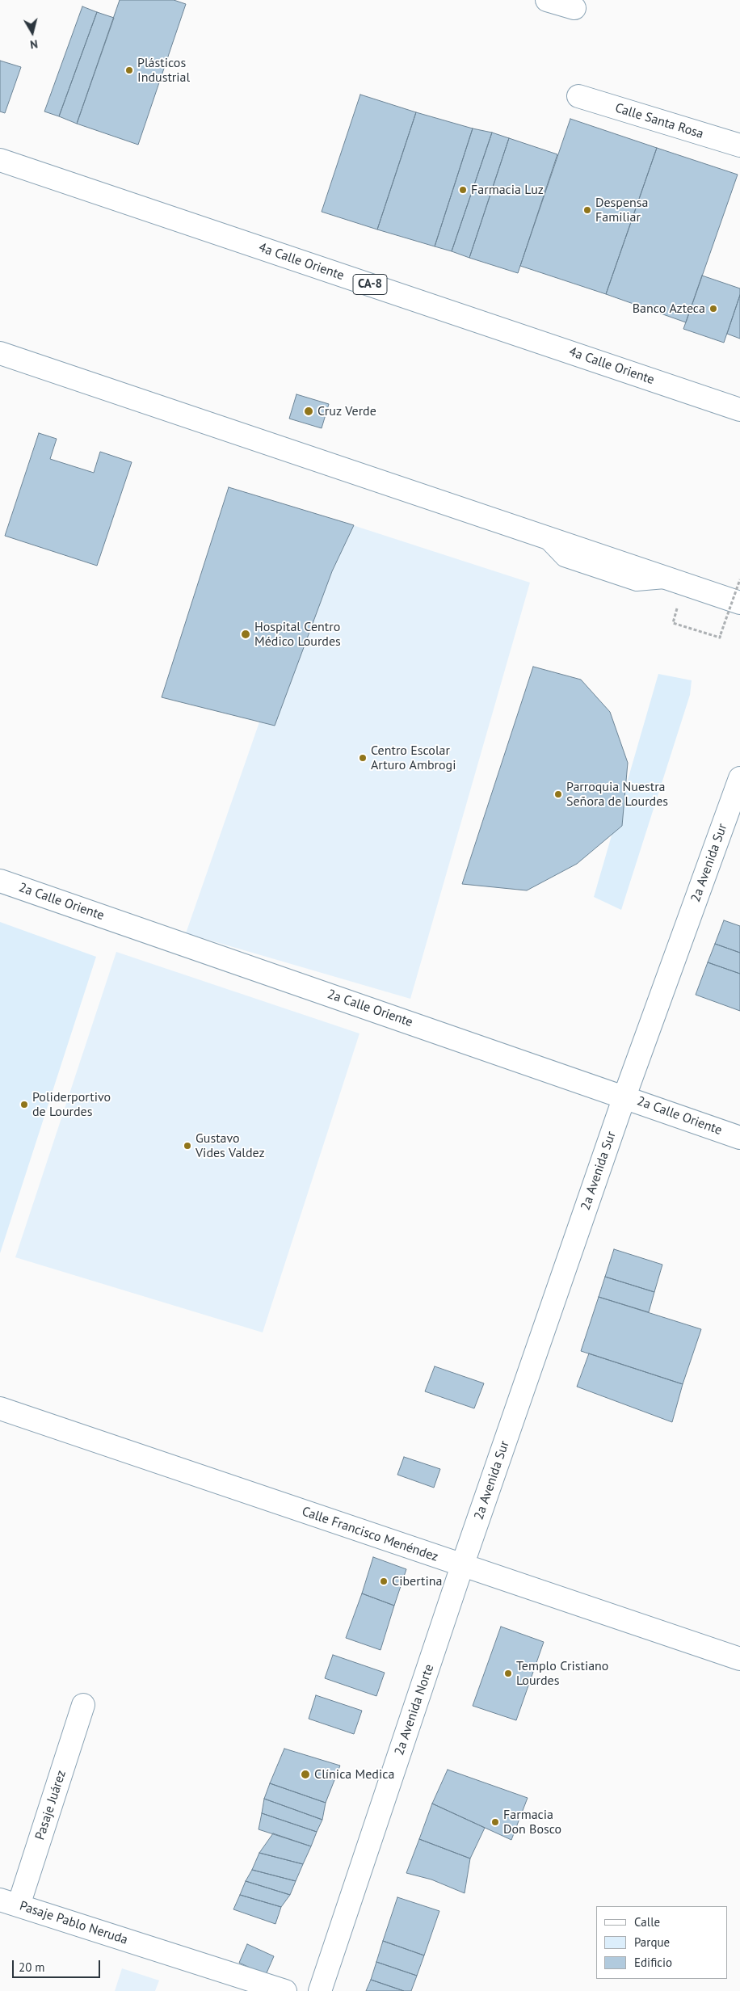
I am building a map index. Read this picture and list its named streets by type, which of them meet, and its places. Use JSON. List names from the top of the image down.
{
  "streets": {
    "main road": [
      "Calle Santa Rosa",
      "4a Calle Oriente",
      "CA-8",
      "2a Avenida Sur",
      "2a Calle Oriente",
      "Calle Francisco Menéndez",
      "2a Avenida Norte",
      "Pasaje Juárez",
      "Pasaje Pablo Neruda"
    ]
  },
  "crossings": [
    ["2a Avenida Sur", "2a Calle Oriente"],
    ["2a Avenida Sur", "Calle Francisco Menéndez"],
    ["2a Avenida Sur", "2a Avenida Norte"],
    ["Calle Francisco Menéndez", "2a Avenida Norte"],
    ["Pasaje Juárez", "Pasaje Pablo Neruda"]
  ],
  "places": [
    "Plásticos Industrial",
    "Farmacia Luz",
    "Despensa Familiar",
    "Banco Azteca",
    "Cruz Verde",
    "Hospital Centro Médico Lourdes",
    "Centro Escolar Arturo Ambrogi",
    "Parroquia Nuestra Señora de Lourdes",
    "Poliderportivo de Lourdes",
    "Gustavo Vides Valdez",
    "Cibertina",
    "Templo Cristiano Lourdes",
    "Clínica Medica",
    "Farmacia Don Bosco"
  ],
  "legend": ["Calle", "Parque", "Edificio"],
  "scale_bar": "20 m",
  "north": "bottom"
}
